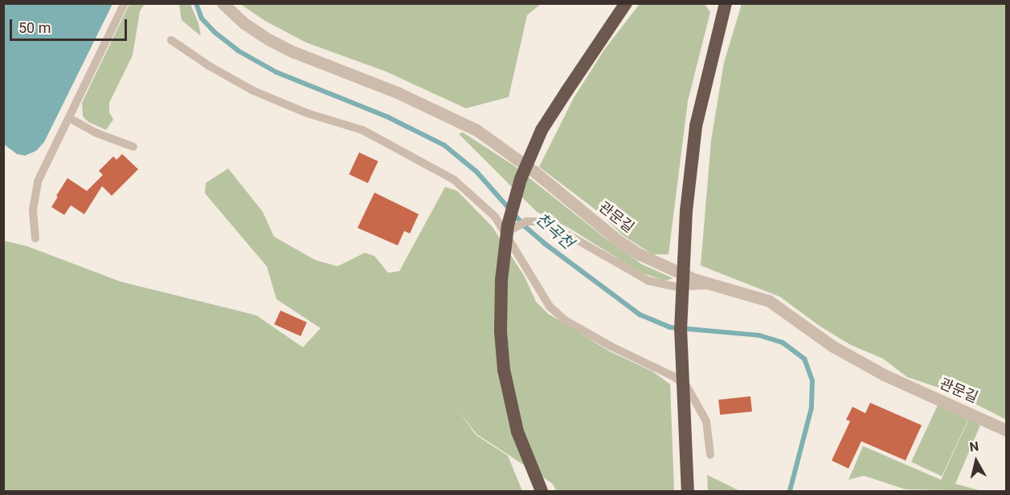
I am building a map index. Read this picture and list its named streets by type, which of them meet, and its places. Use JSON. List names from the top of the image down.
{
  "streets": {
    "street": ["관문길"]
  },
  "water": ["천곡천"],
  "scale_bar": "50 m",
  "north": "top"
}
